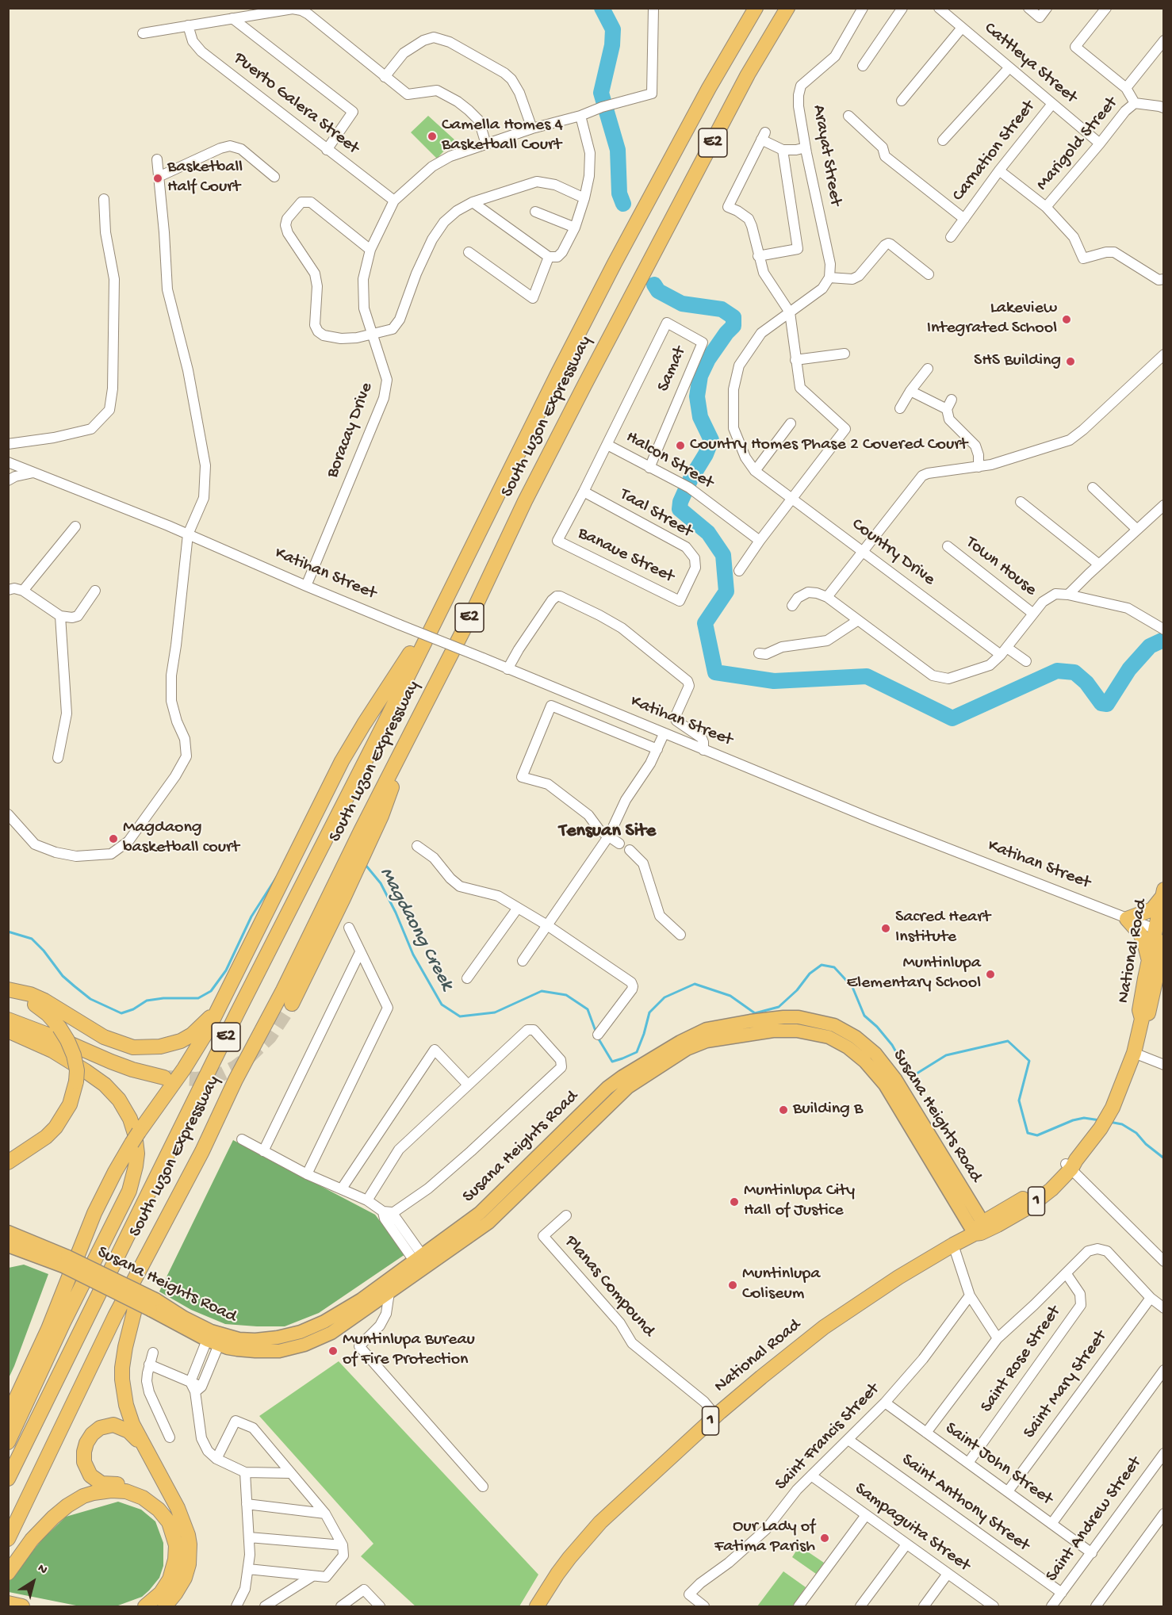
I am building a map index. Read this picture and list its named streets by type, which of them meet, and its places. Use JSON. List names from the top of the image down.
{
  "streets": {
    "highway": [
      "E2",
      "South Luzon Expressway",
      "National Road",
      "1"
    ],
    "main road": ["Susana Heights Road"],
    "street": [
      "Cattleya Street",
      "Puerto Galera Street",
      "Marigold Street",
      "Carnation Street",
      "Arayat Street",
      "Samat",
      "Boracay Drive",
      "Halcon Street",
      "Taal Street",
      "Country Drive",
      "Banaue Street",
      "Town House",
      "Katihan Street",
      "Planas Compound",
      "Saint Rose Street",
      "Saint Mary Street",
      "Saint Francis Street",
      "Saint John Street",
      "Saint Anthony Street",
      "Saint Andrew Street",
      "Sampaguita Street"
    ]
  },
  "crossings": [
    ["Cattleya Street", "Marigold Street"],
    ["Cattleya Street", "Carnation Street"],
    ["Puerto Galera Street", "Boracay Drive"],
    ["Samat", "Halcon Street"],
    ["Boracay Drive", "Katihan Street"],
    ["Taal Street", "Banaue Street"],
    ["Katihan Street", "National Road"],
    ["National Road", "Susana Heights Road"],
    ["National Road", "Planas Compound"],
    ["Saint Rose Street", "Saint John Street"],
    ["Saint Mary Street", "Saint John Street"],
    ["Saint Francis Street", "Saint John Street"],
    ["Saint Francis Street", "Saint Anthony Street"],
    ["Saint Francis Street", "Sampaguita Street"],
    ["Saint John Street", "Saint Andrew Street"],
    ["Saint Anthony Street", "Saint Andrew Street"]
  ],
  "districts": ["Tensuan Site"],
  "water": ["Magdaong Creek"],
  "places": [
    "Camella Homes 4 Basketball Court",
    "Basketball Half Court",
    "Lakeview Integrated School",
    "SHS Building",
    "Country Homes Phase 2 Covered Court",
    "Magdaong basketball court",
    "Sacred Heart Institute",
    "Muntinlupa Elementary School",
    "Building B",
    "Muntinlupa City Hall of Justice",
    "Muntinlupa Coliseum",
    "Muntinlupa Bureau of Fire Protection",
    "Our Lady of Fatima Parish"
  ],
  "north": "top right"
}
